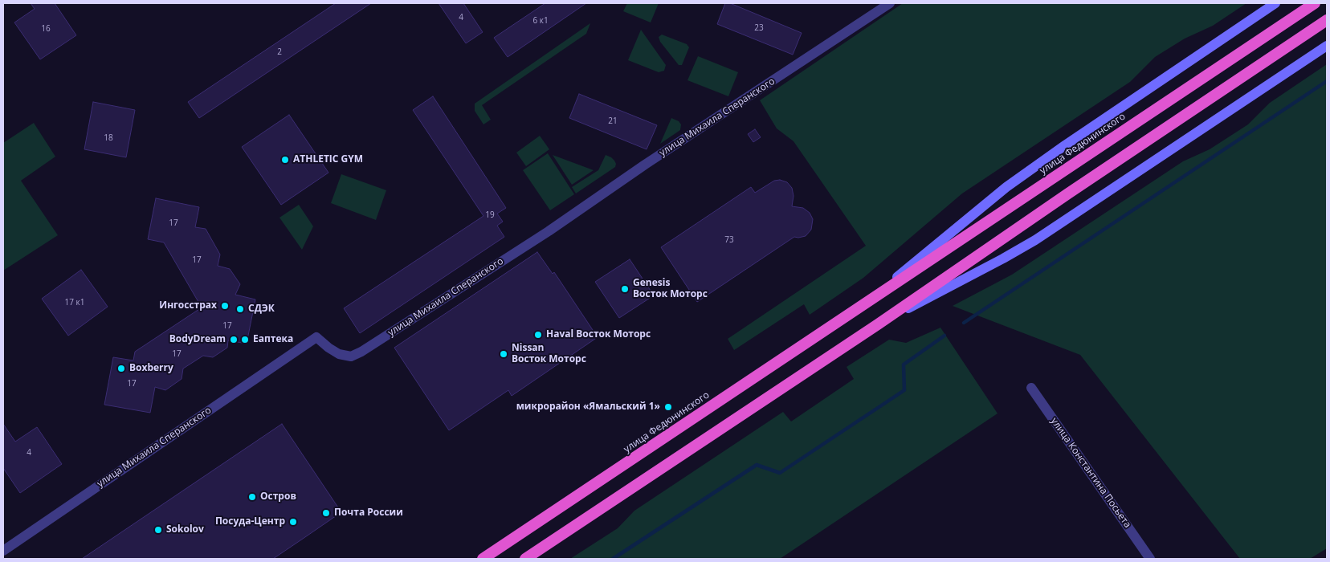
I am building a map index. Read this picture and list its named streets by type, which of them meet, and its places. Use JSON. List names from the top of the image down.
{
  "streets": {
    "highway": ["улица Федюнинского"],
    "street": ["улица Михаила Сперанского", "улица Константина Посьета"]
  },
  "places": [
    "ATHLETIC GYM",
    "Genesis Восток Моторс",
    "Ингосстрах",
    "СДЭК",
    "Haval Восток Моторс",
    "BodyDream",
    "Еаптека",
    "Nissan Восток Моторс",
    "Boxberry",
    "микрорайон «Ямальский 1»",
    "Остров",
    "Почта России",
    "Посуда-Центр",
    "Sokolov"
  ],
  "house_numbers": [
    "4",
    "6 к1",
    "23",
    "16",
    "2",
    "21",
    "18",
    "19",
    "17",
    "73",
    "17",
    "17 к1",
    "17",
    "17",
    "17",
    "4"
  ]
}
